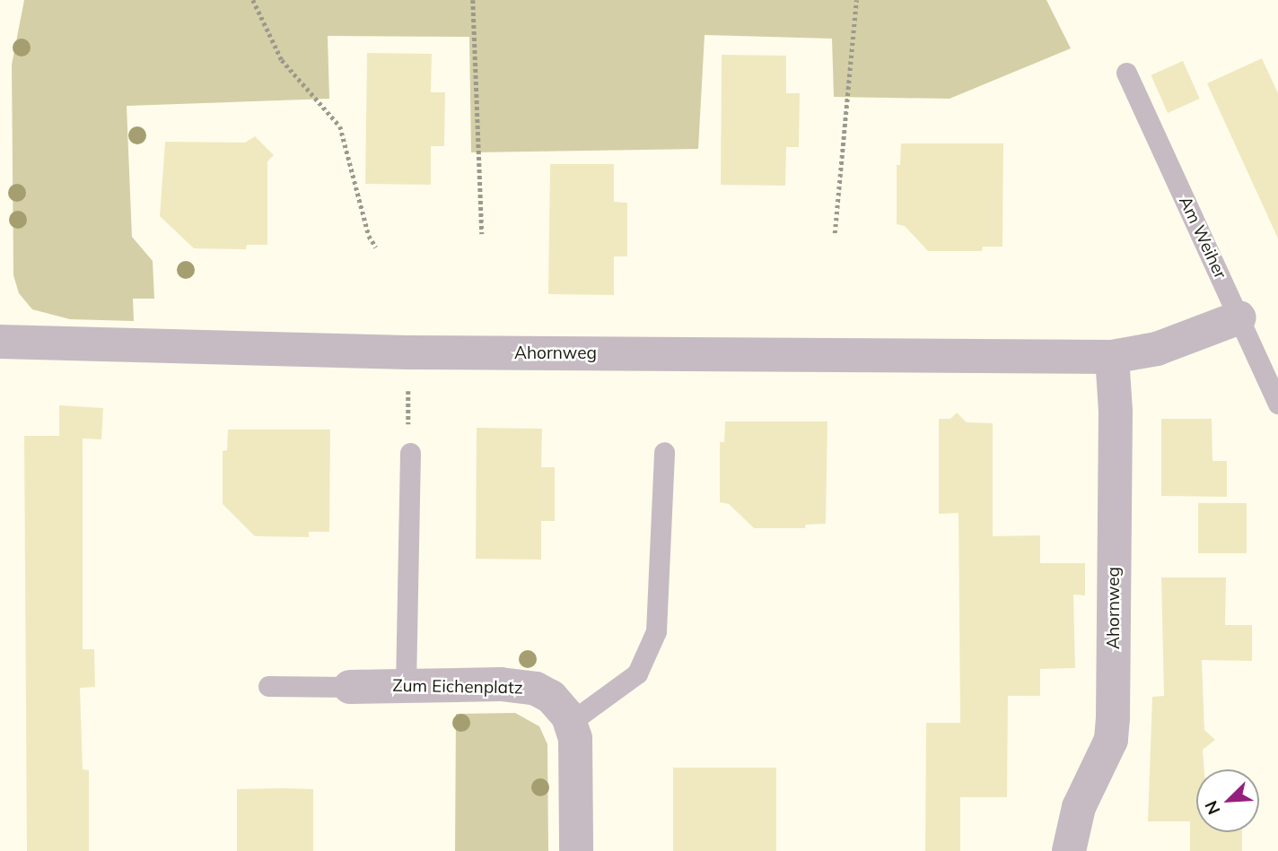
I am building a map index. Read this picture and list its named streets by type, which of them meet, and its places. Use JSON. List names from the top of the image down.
{
  "streets": {
    "street": ["Ahornweg", "Zum Eichenplatz"],
    "lane": ["Am Weiher"]
  },
  "crossings": [
    ["Am Weiher", "Ahornweg"]
  ],
  "north": "bottom left"
}
